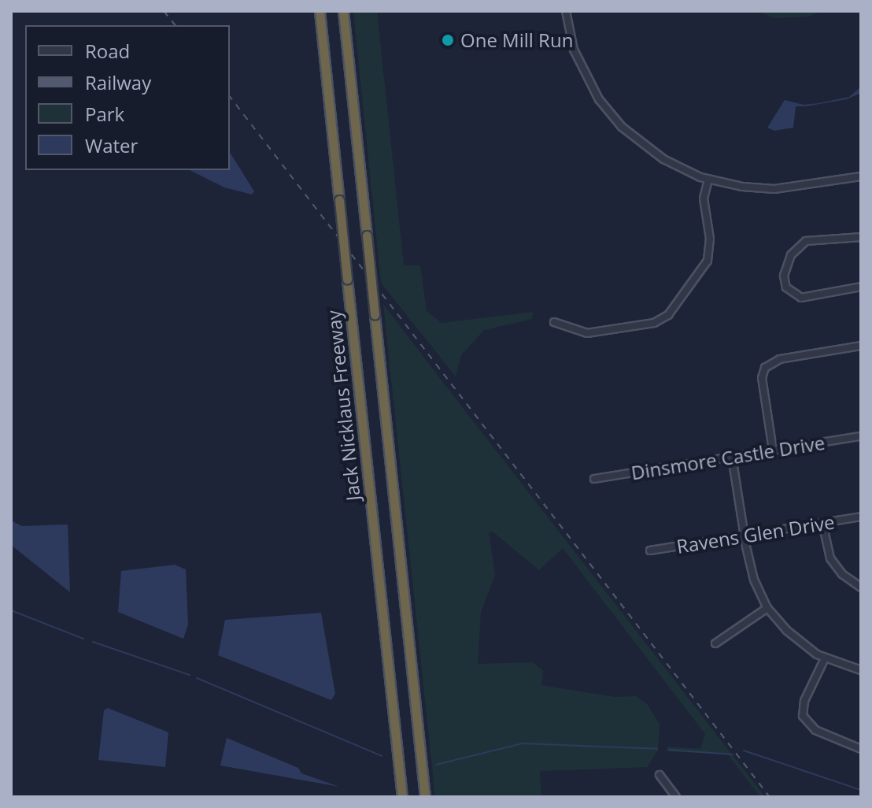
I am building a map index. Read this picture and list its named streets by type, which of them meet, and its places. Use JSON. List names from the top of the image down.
{
  "streets": {
    "highway": ["Jack Nicklaus Freeway"],
    "street": ["Dinsmore Castle Drive", "Ravens Glen Drive"]
  },
  "places": ["One Mill Run"],
  "legend": [
    "Road",
    "Railway",
    "Park",
    "Water"
  ]
}
